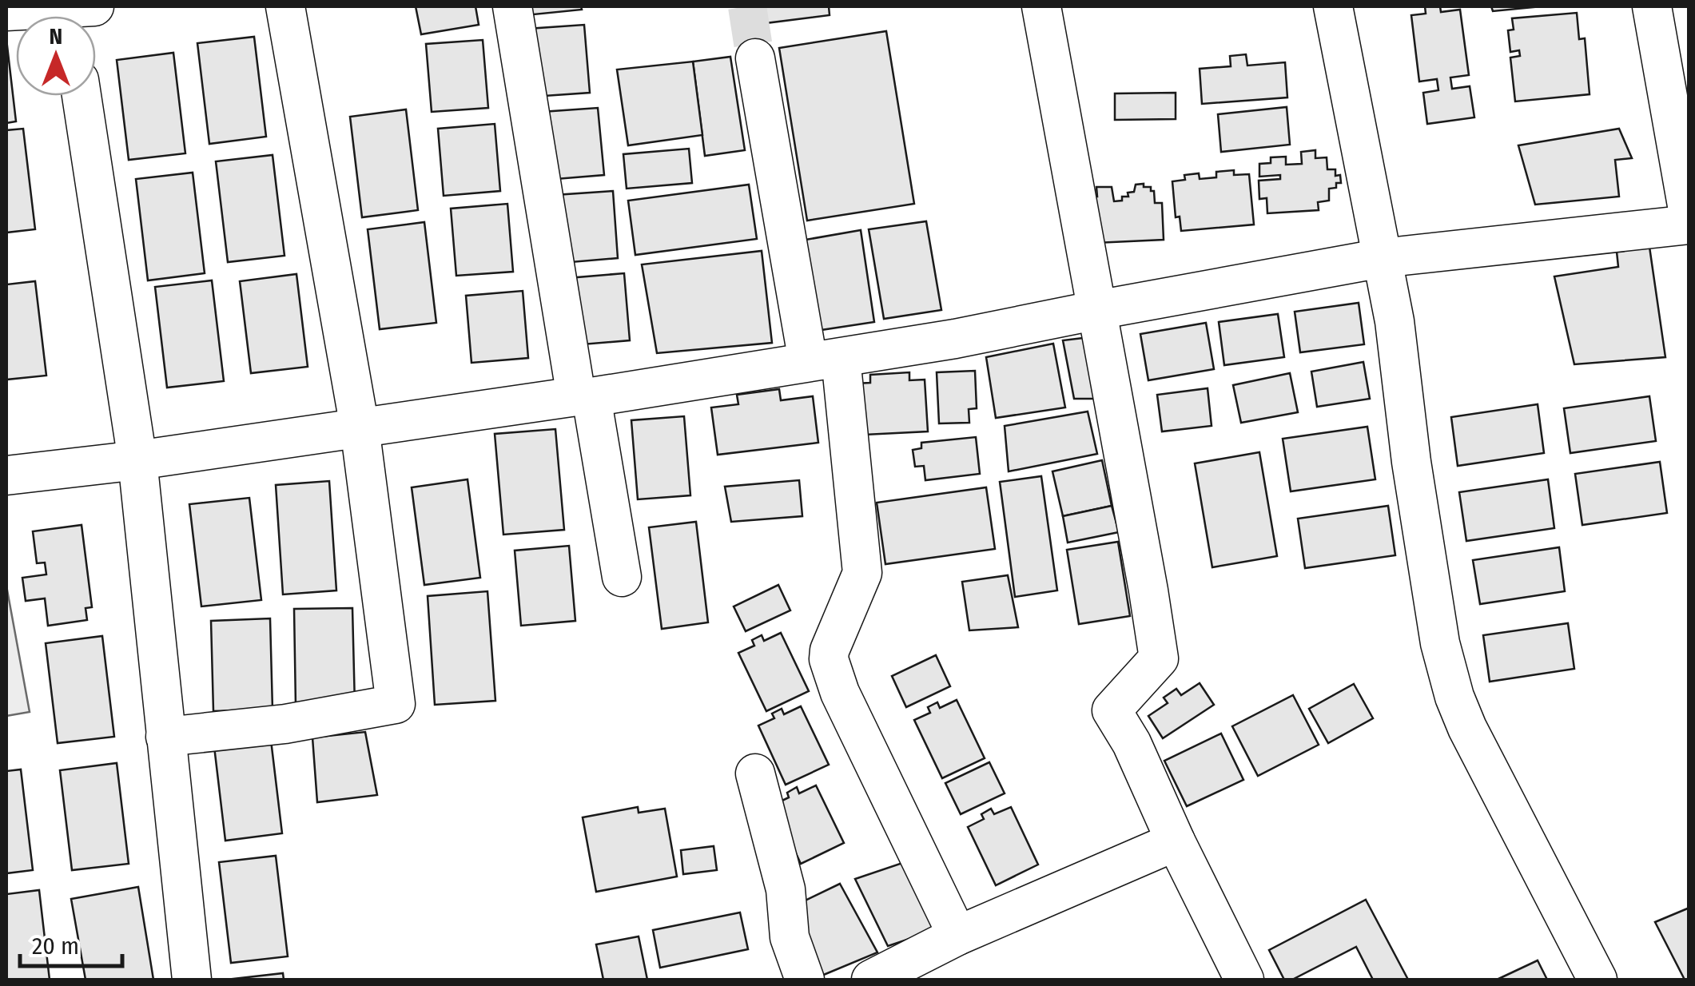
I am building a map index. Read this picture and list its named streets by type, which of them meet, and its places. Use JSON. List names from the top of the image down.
{
  "scale_bar": "20 m",
  "north": "top"
}
